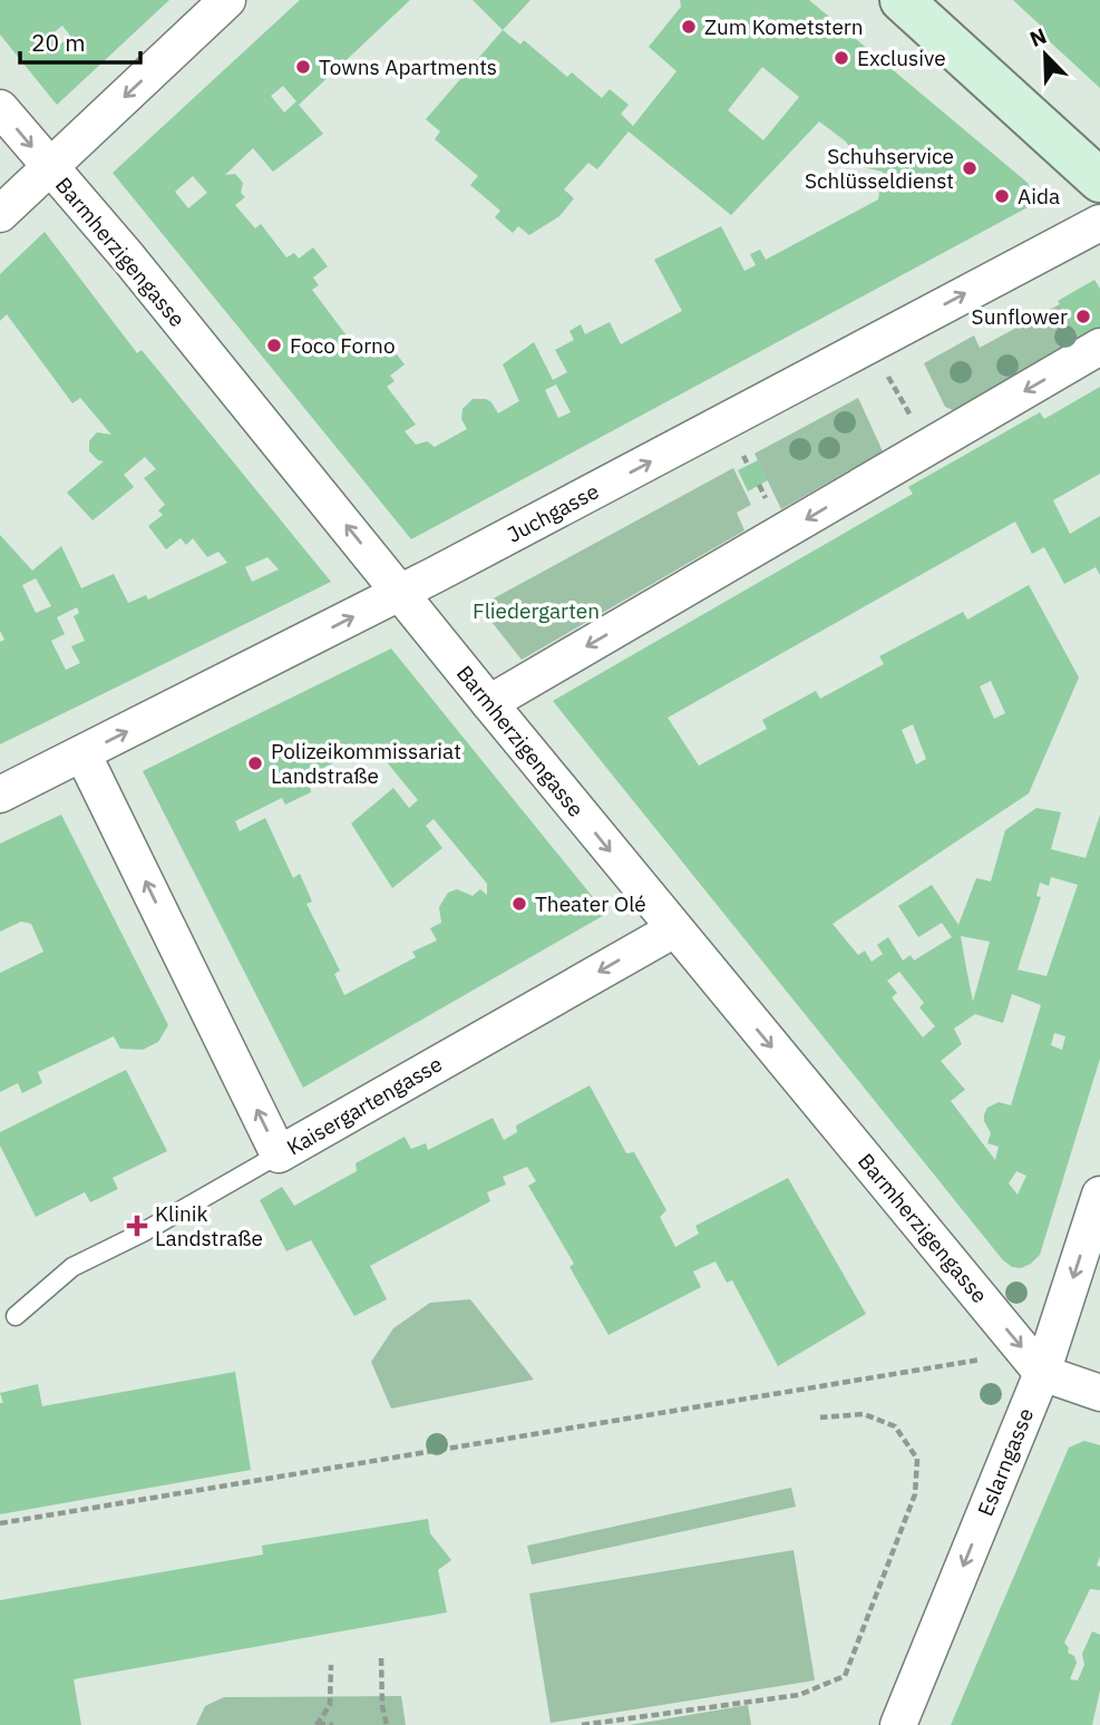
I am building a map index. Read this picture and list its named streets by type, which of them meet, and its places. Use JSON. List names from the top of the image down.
{
  "streets": {
    "street": [
      "Barmherzigengasse",
      "Juchgasse",
      "Kaisergartengasse",
      "Eslarngasse"
    ]
  },
  "crossings": [
    ["Barmherzigengasse", "Juchgasse"],
    ["Barmherzigengasse", "Kaisergartengasse"],
    ["Barmherzigengasse", "Eslarngasse"],
    ["Juchgasse", "Kaisergartengasse"]
  ],
  "one_way": ["Eslarngasse"],
  "parks": ["Fliedergarten"],
  "places": {
    "other": [
      "Zum Kometstern",
      "Exclusive",
      "Towns Apartments",
      "Schuhservice Schlüsseldienst",
      "Aida",
      "Sunflower",
      "Foco Forno",
      "Polizeikommissariat Landstraße",
      "Theater Olé"
    ],
    "health": ["Klinik Landstraße"]
  },
  "scale_bar": "20 m",
  "north": "top left"
}
